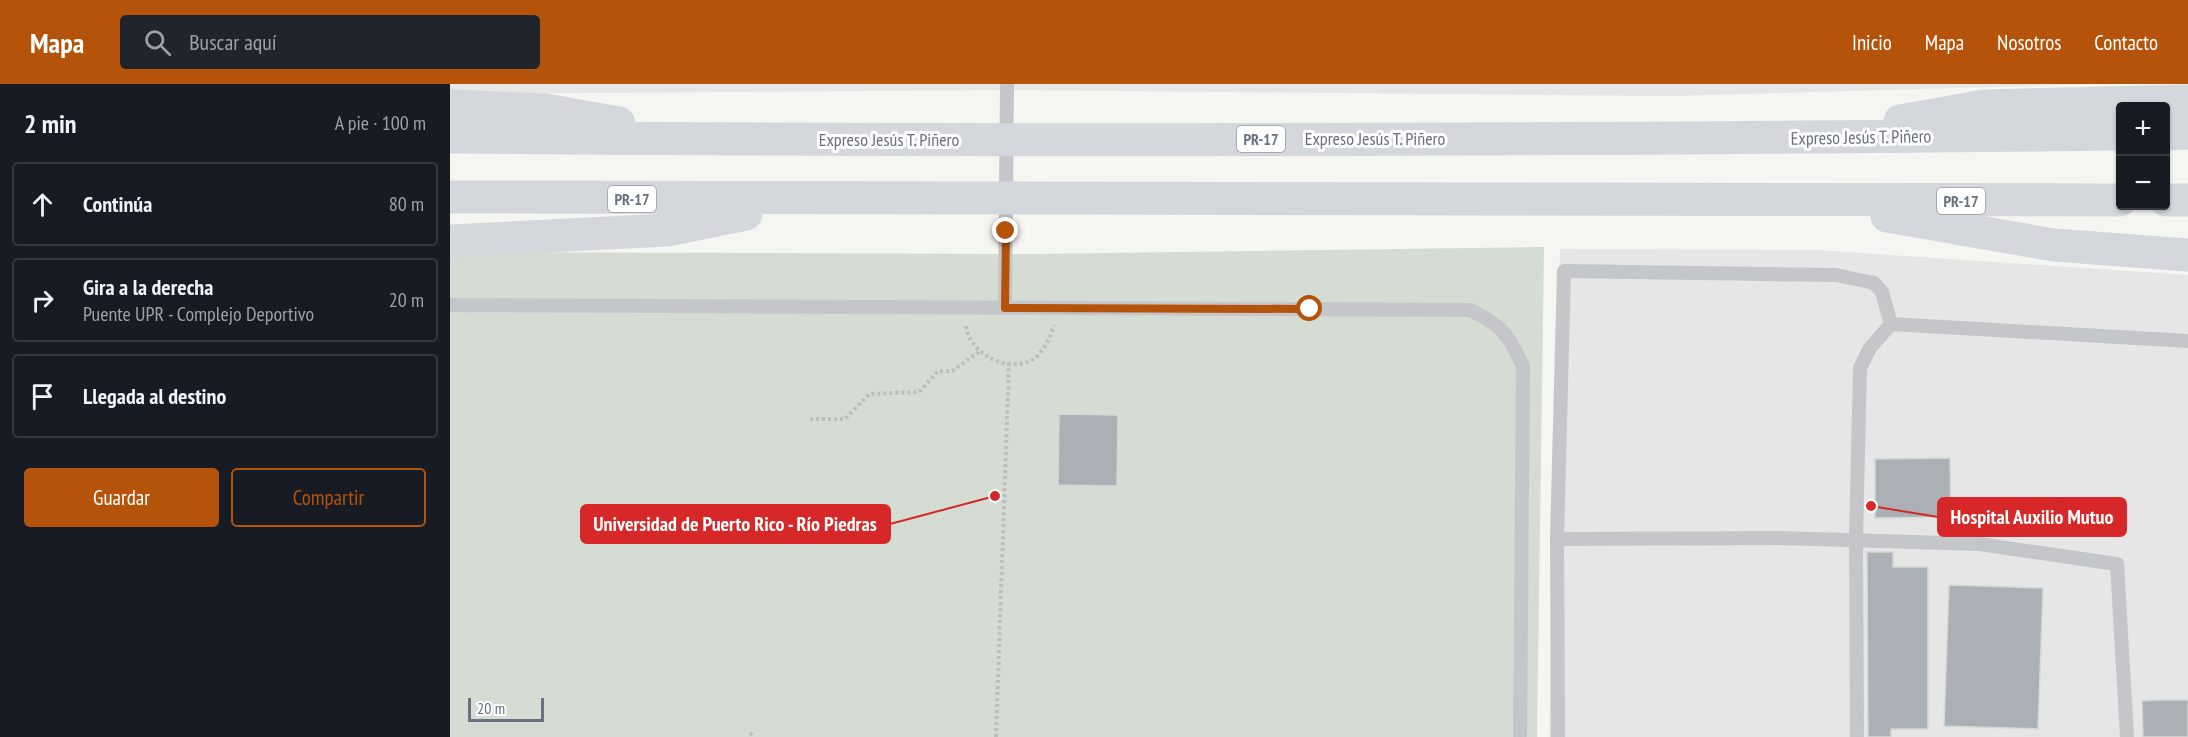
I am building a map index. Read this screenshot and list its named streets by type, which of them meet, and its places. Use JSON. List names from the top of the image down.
{
  "streets": {
    "highway": ["Expreso Jesús T. Piñero", "PR-17"]
  },
  "places": ["Universidad de Puerto Rico - Río Piedras", "Hospital Auxilio Mutuo"],
  "scale_bar": "20 m",
  "page": {
    "header": "Mapa",
    "search": "Buscar aquí",
    "nav": [
      "Inicio",
      "Mapa",
      "Nosotros",
      "Contacto"
    ],
    "heading": ["2 min", "A pie · 100 m"],
    "map_buttons": ["+", "−"],
    "list": [
      ["Continúa", "80 m"],
      ["Gira a la derecha", "Puente UPR - Complejo Deportivo", "20 m"],
      "Llegada al destino"
    ],
    "buttons": ["Guardar", "Compartir"],
    "scale": "20 m"
  }
}
